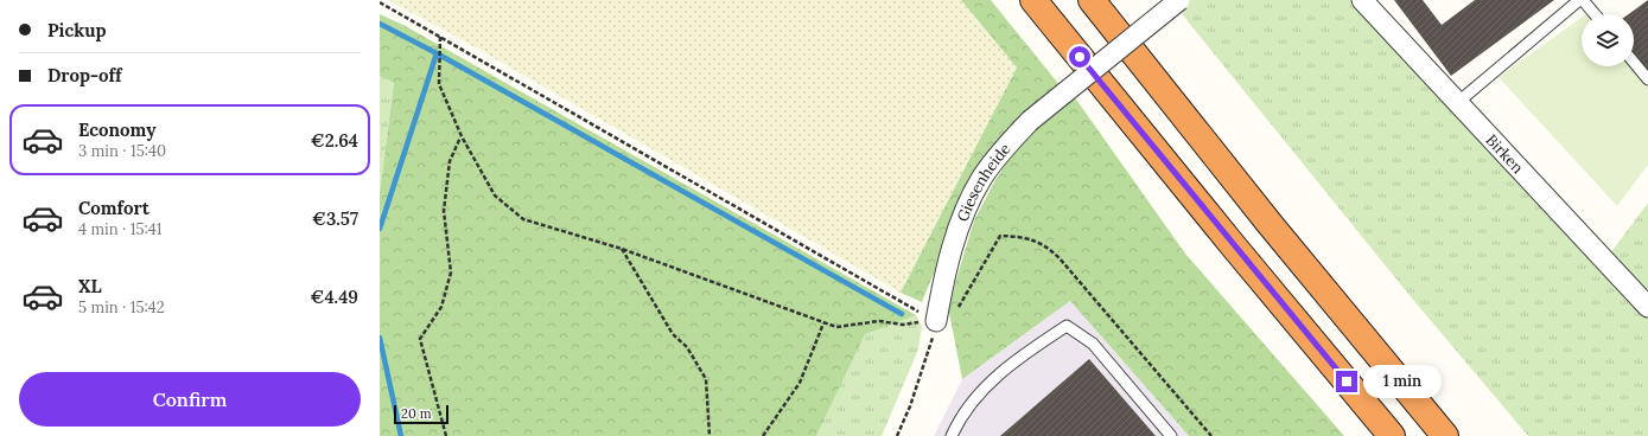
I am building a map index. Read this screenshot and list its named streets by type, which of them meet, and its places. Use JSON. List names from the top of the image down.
{
  "streets": {
    "street": ["Birken", "Giesenheide"]
  },
  "scale_bar": "20 m",
  "page": {
    "banner": ["Pickup", "Drop-off"],
    "list": [
      {
        "name": "Economy",
        "note": "3 min · 15:40",
        "value": "€2.64"
      },
      {
        "name": "Comfort",
        "note": "4 min · 15:41",
        "value": "€3.57"
      },
      {
        "name": "XL",
        "note": "5 min · 15:42",
        "value": "€4.49"
      }
    ],
    "buttons": "Confirm",
    "bubble": "1 min",
    "scale": "20 m"
  }
}
